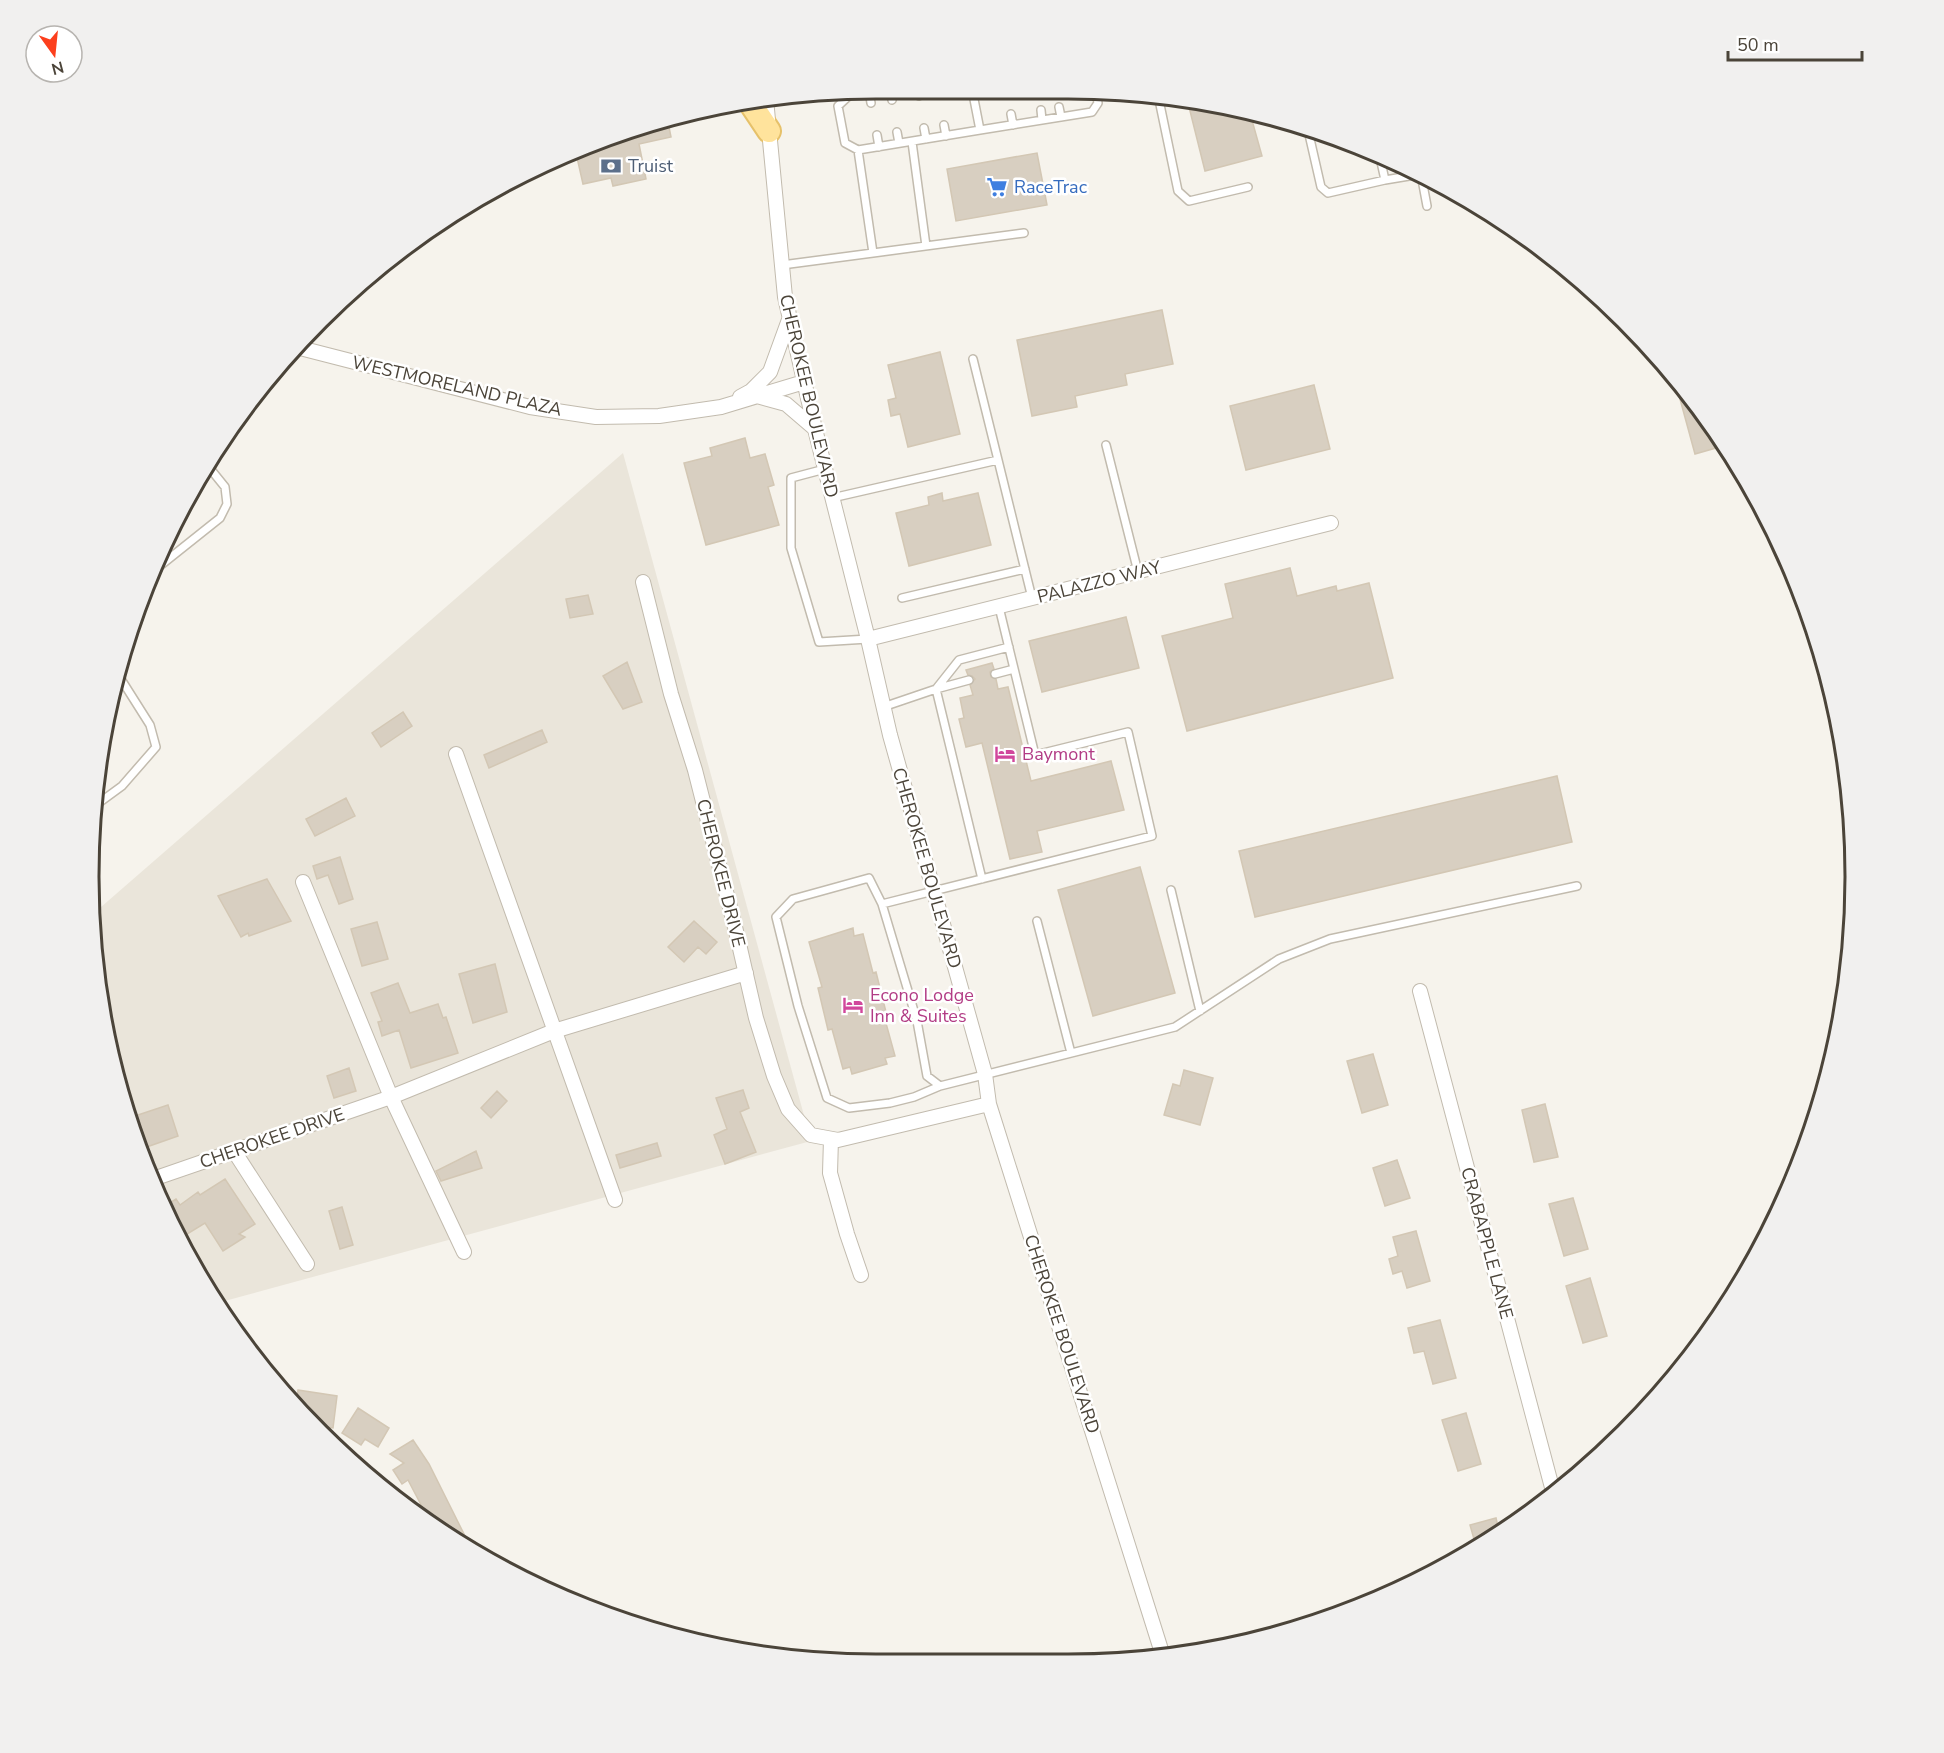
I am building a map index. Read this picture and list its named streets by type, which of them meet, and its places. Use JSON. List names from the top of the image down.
{
  "streets": {
    "street": [
      "WESTMORELAND PLAZA",
      "CHEROKEE BOULEVARD",
      "PALAZZO WAY",
      "CHEROKEE DRIVE",
      "CRABAPPLE LANE"
    ]
  },
  "crossings": [
    ["WESTMORELAND PLAZA", "CHEROKEE BOULEVARD"],
    ["CHEROKEE BOULEVARD", "PALAZZO WAY"]
  ],
  "places": {
    "bank": ["Truist"],
    "supermarket": ["RaceTrac"],
    "hotel": ["Baymont", "Econo Lodge Inn & Suites"]
  },
  "scale_bar": "50 m",
  "north": "bottom"
}
